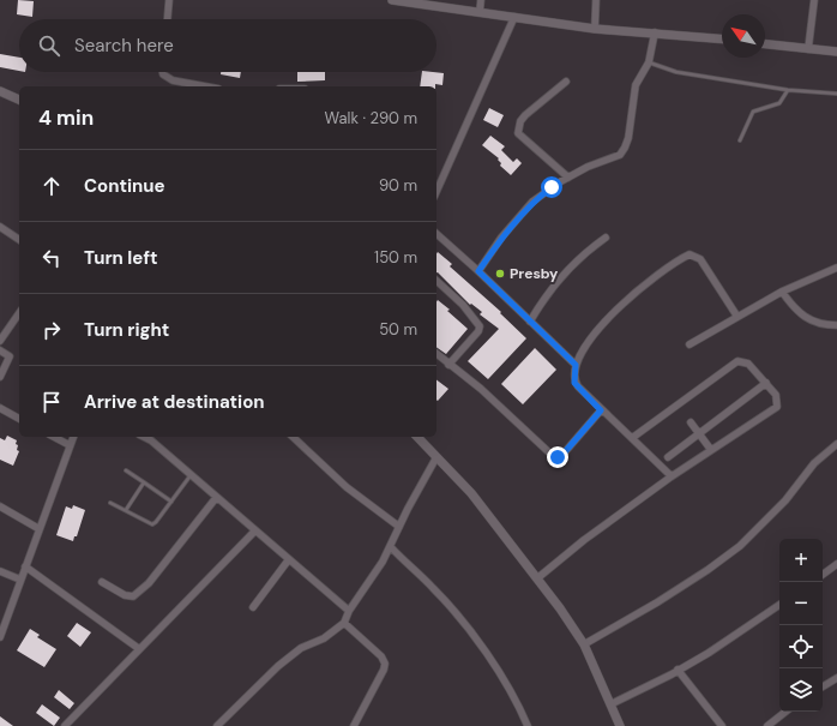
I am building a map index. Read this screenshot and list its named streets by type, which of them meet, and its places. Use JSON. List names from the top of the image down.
{
  "places": ["Presby"],
  "north": "top left",
  "page": {
    "search": "Search here",
    "heading": ["4 min", "Walk · 290 m"],
    "list": [
      ["Continue", "90 m"],
      ["Turn left", "150 m"],
      ["Turn right", "50 m"],
      "Arrive at destination"
    ],
    "map_buttons": ["+", "−"]
  }
}
